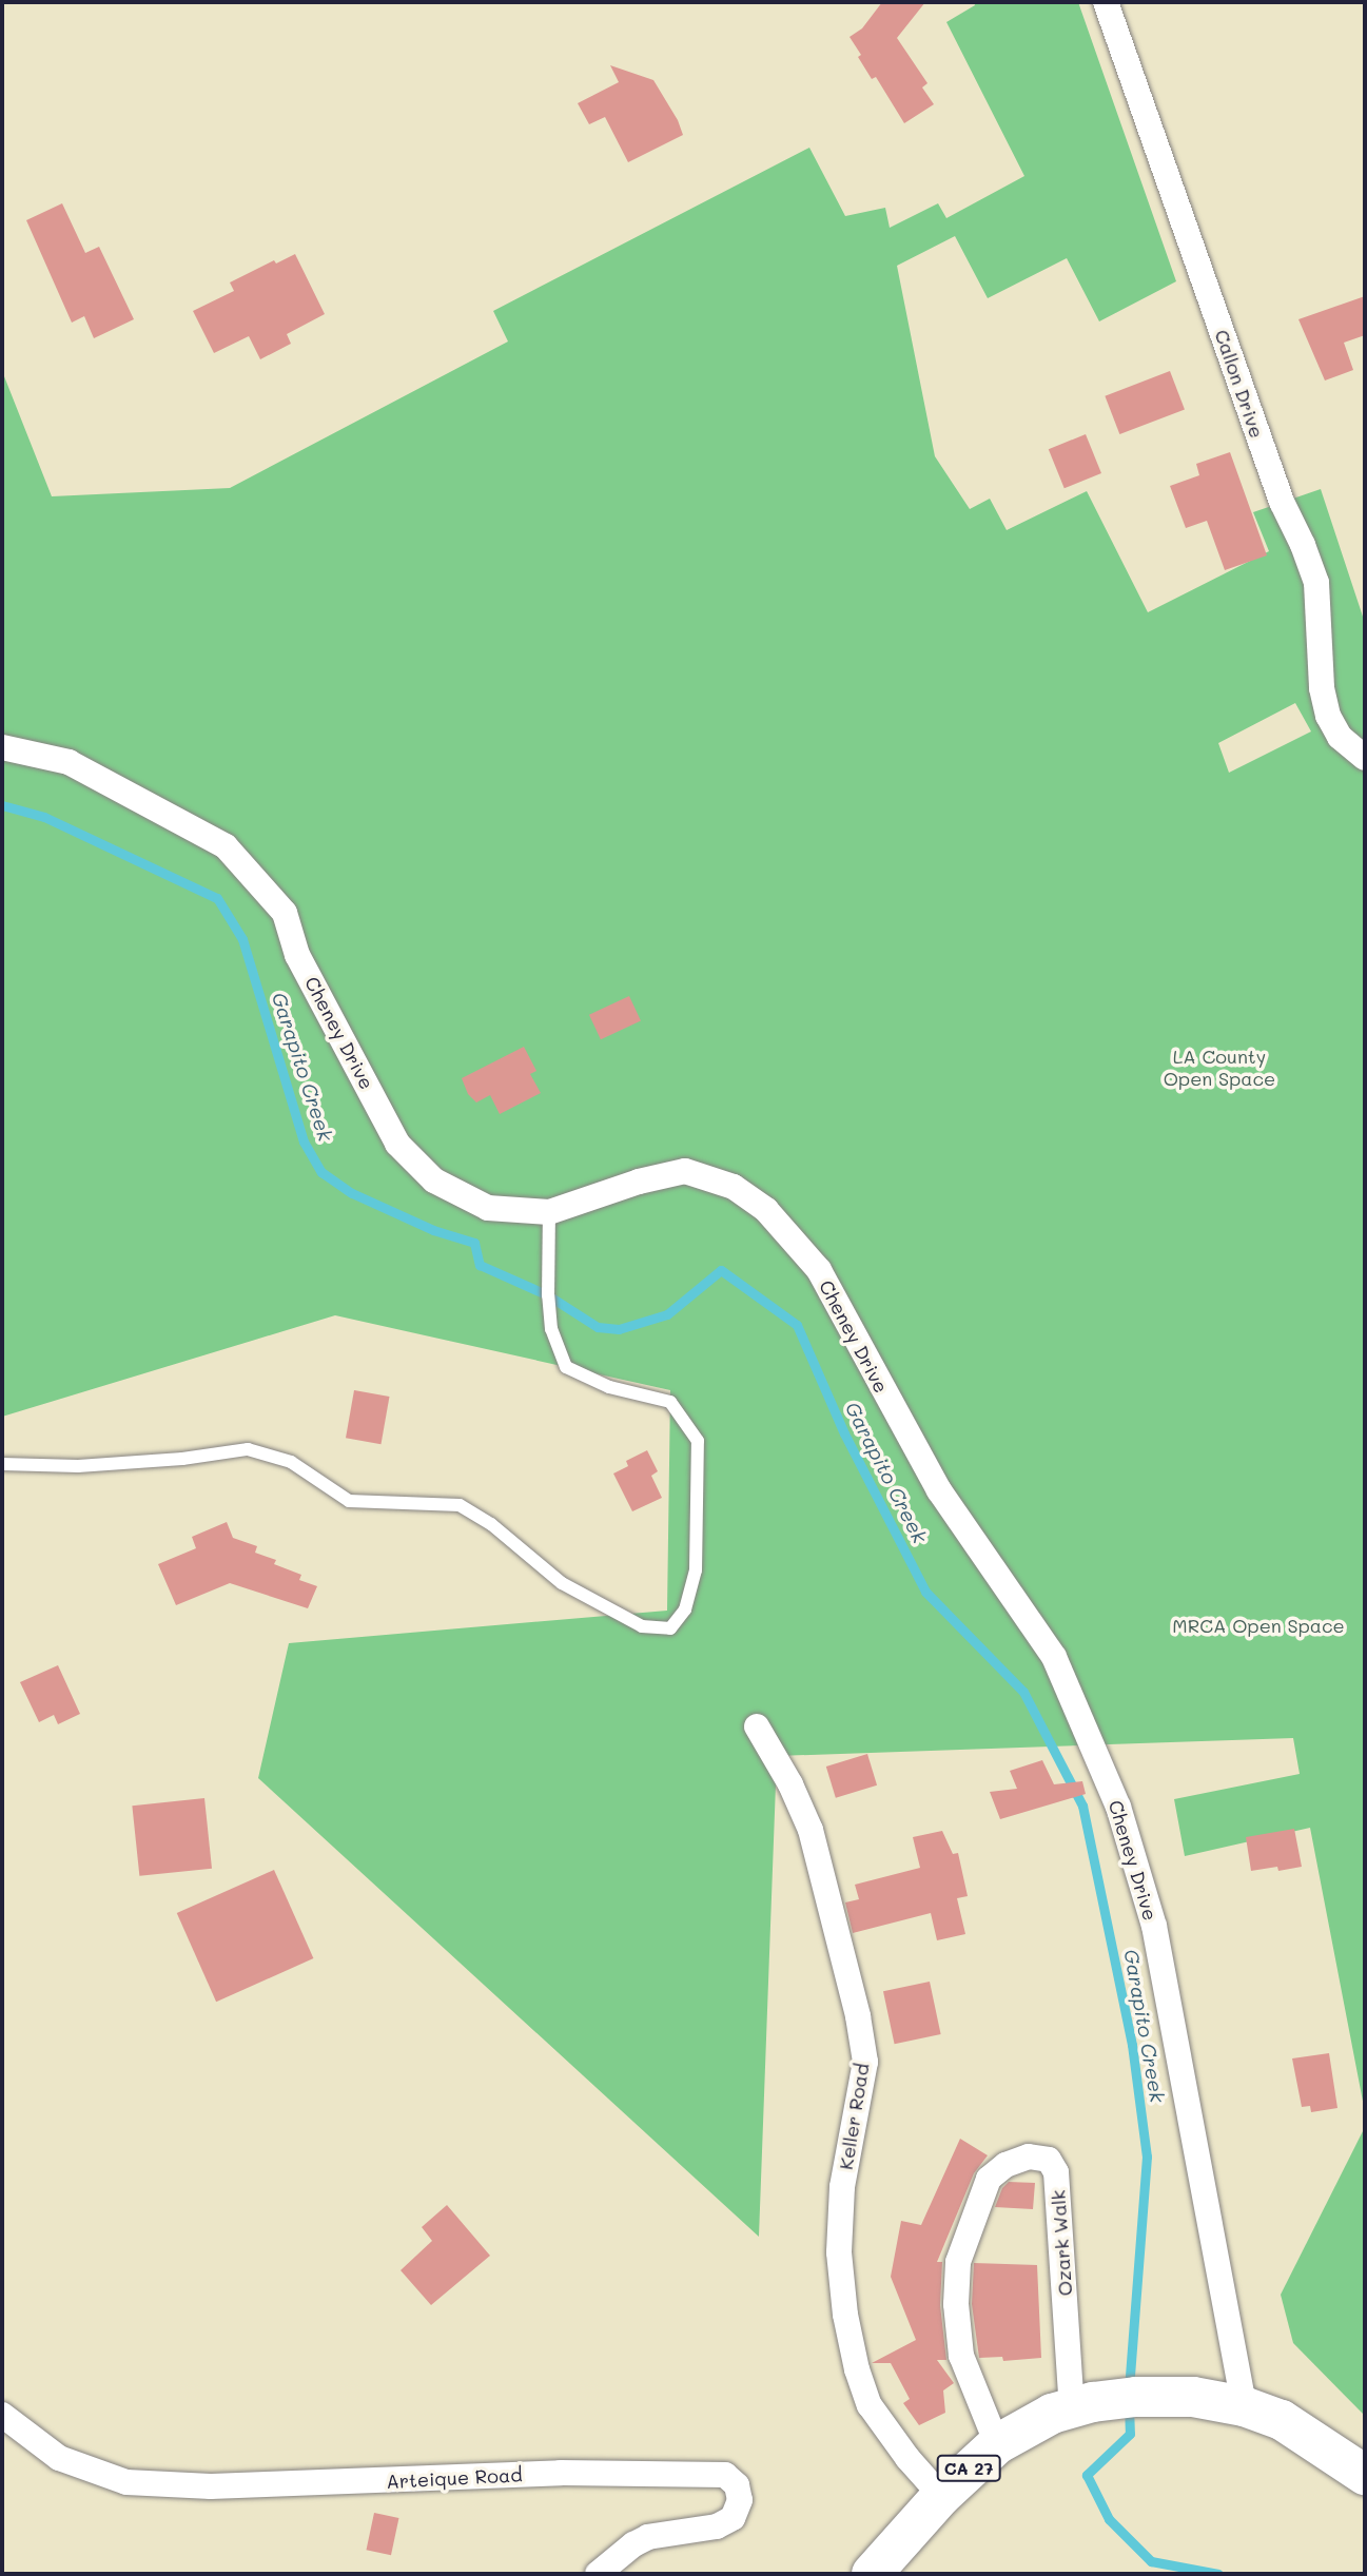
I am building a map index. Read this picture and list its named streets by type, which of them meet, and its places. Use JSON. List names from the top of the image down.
{
  "streets": {
    "main road": ["CA 27"],
    "street": [
      "Callon Drive",
      "Cheney Drive",
      "Keller Road",
      "Ozark Walk",
      "Arteique Road"
    ]
  },
  "crossings": [
    ["Cheney Drive", "CA 27"],
    ["Keller Road", "CA 27"],
    ["Ozark Walk", "CA 27"]
  ],
  "water": ["Garapito Creek"],
  "parks": ["LA County Open Space", "MRCA Open Space"]
}
